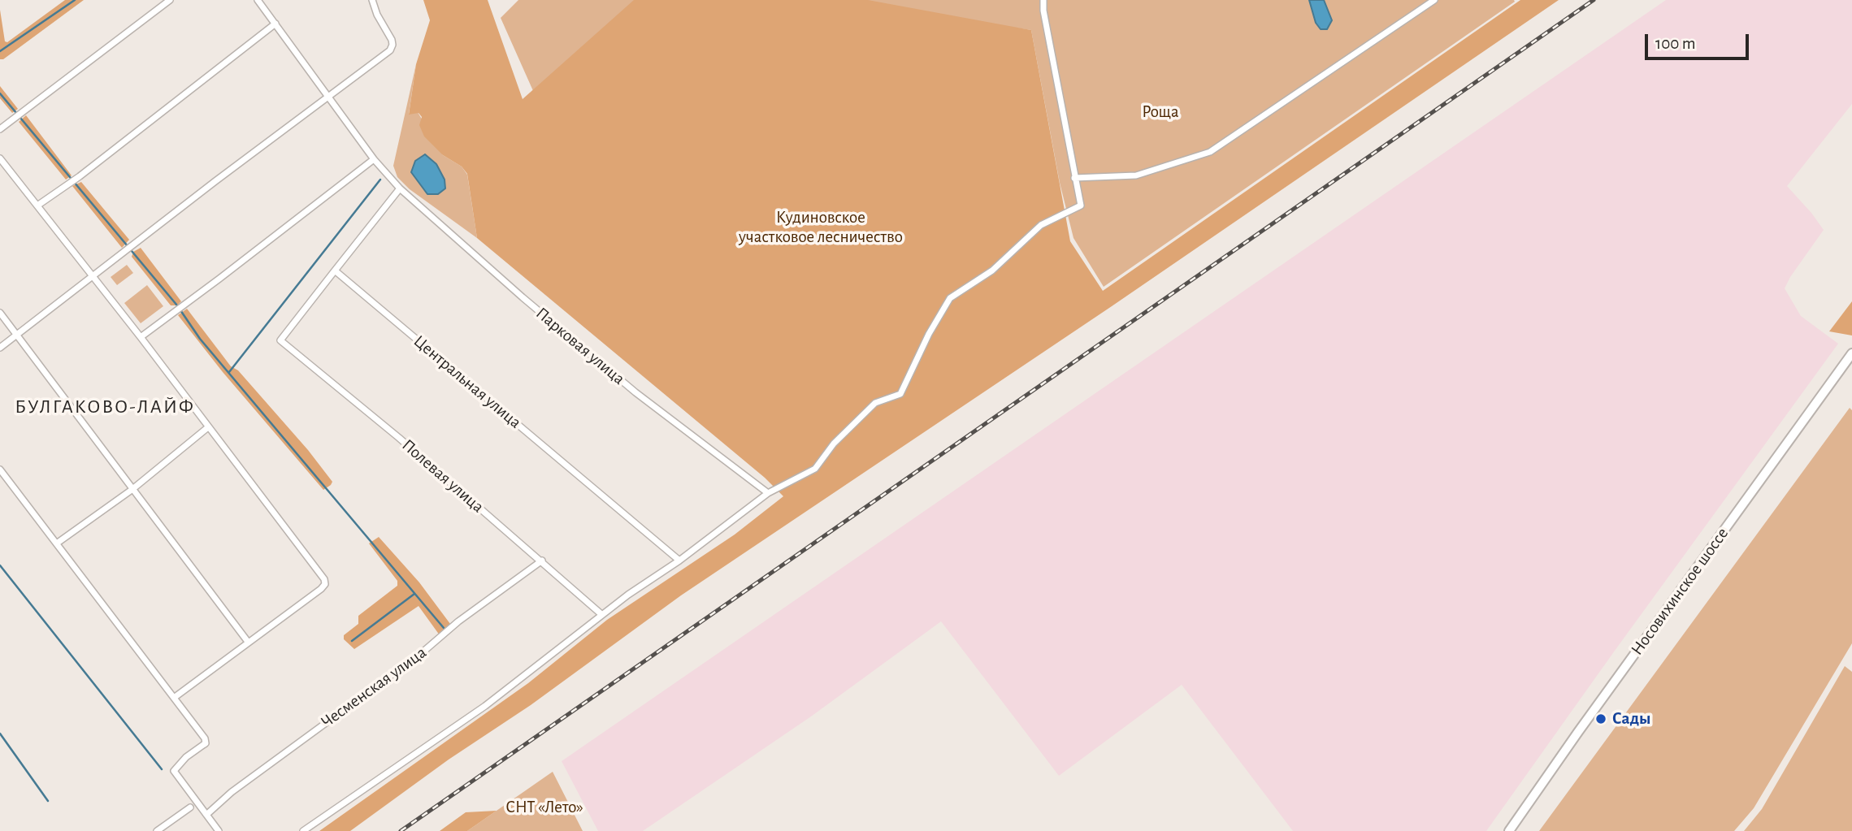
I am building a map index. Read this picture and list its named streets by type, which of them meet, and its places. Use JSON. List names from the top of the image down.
{
  "streets": {
    "main road": ["Носовихинское шоссе"],
    "street": [
      "Парковая улица",
      "Центральная улица",
      "Полевая улица",
      "Чесменская улица"
    ]
  },
  "crossings": [
    ["Центральная улица", "Полевая улица"],
    ["Полевая улица", "Чесменская улица"]
  ],
  "districts": ["БУЛГАКОВО-ЛАЙФ"],
  "parks": ["Роща", "Кудиновское участковое лесничество", "СНТ «Лето»"],
  "places": ["Сады"],
  "scale_bar": "100 m"
}
